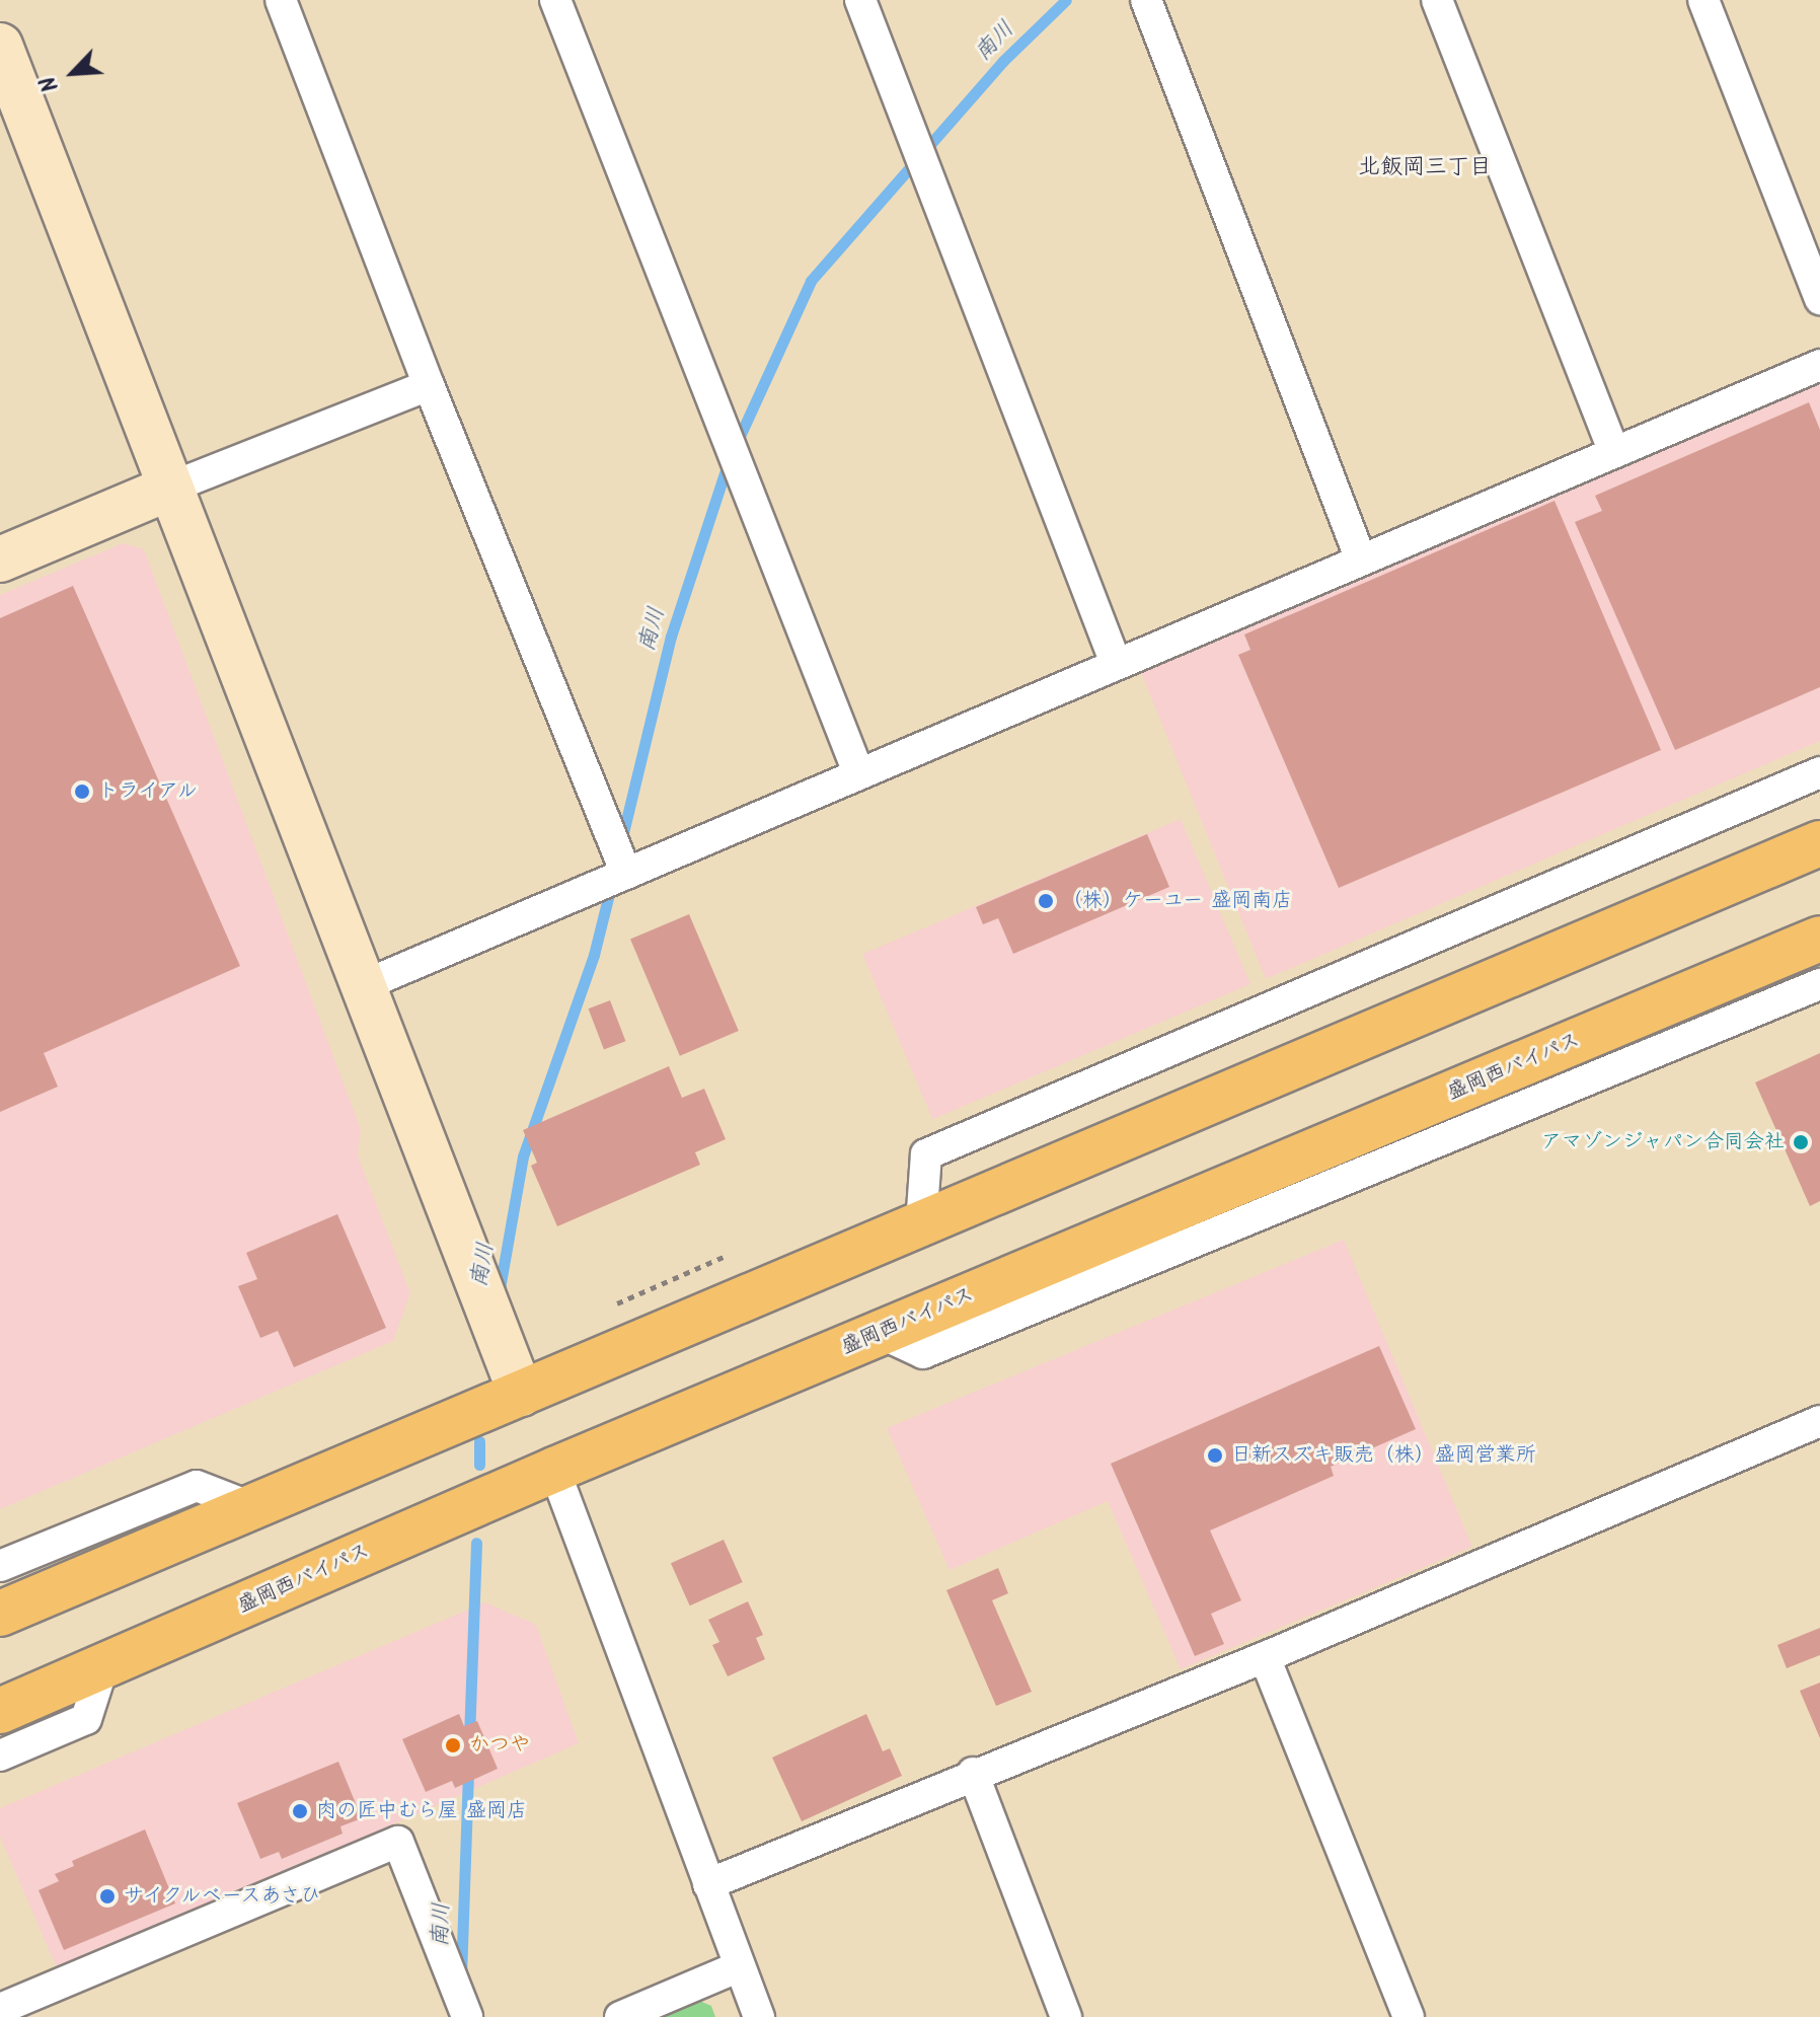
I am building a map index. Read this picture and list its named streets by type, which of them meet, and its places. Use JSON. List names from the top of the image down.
{
  "streets": {
    "highway": ["盛岡西バイパス"]
  },
  "districts": ["北飯岡三丁目"],
  "water": ["南川"],
  "places": [
    "トライアル",
    "（株）ケーユー 盛岡南店",
    "アマゾンジャパン合同会社",
    "日新スズキ販売（株）盛岡営業所",
    "かつや",
    "肉の匠中むら屋 盛岡店",
    "サイクルベースあさひ"
  ],
  "north": "bottom left"
}
